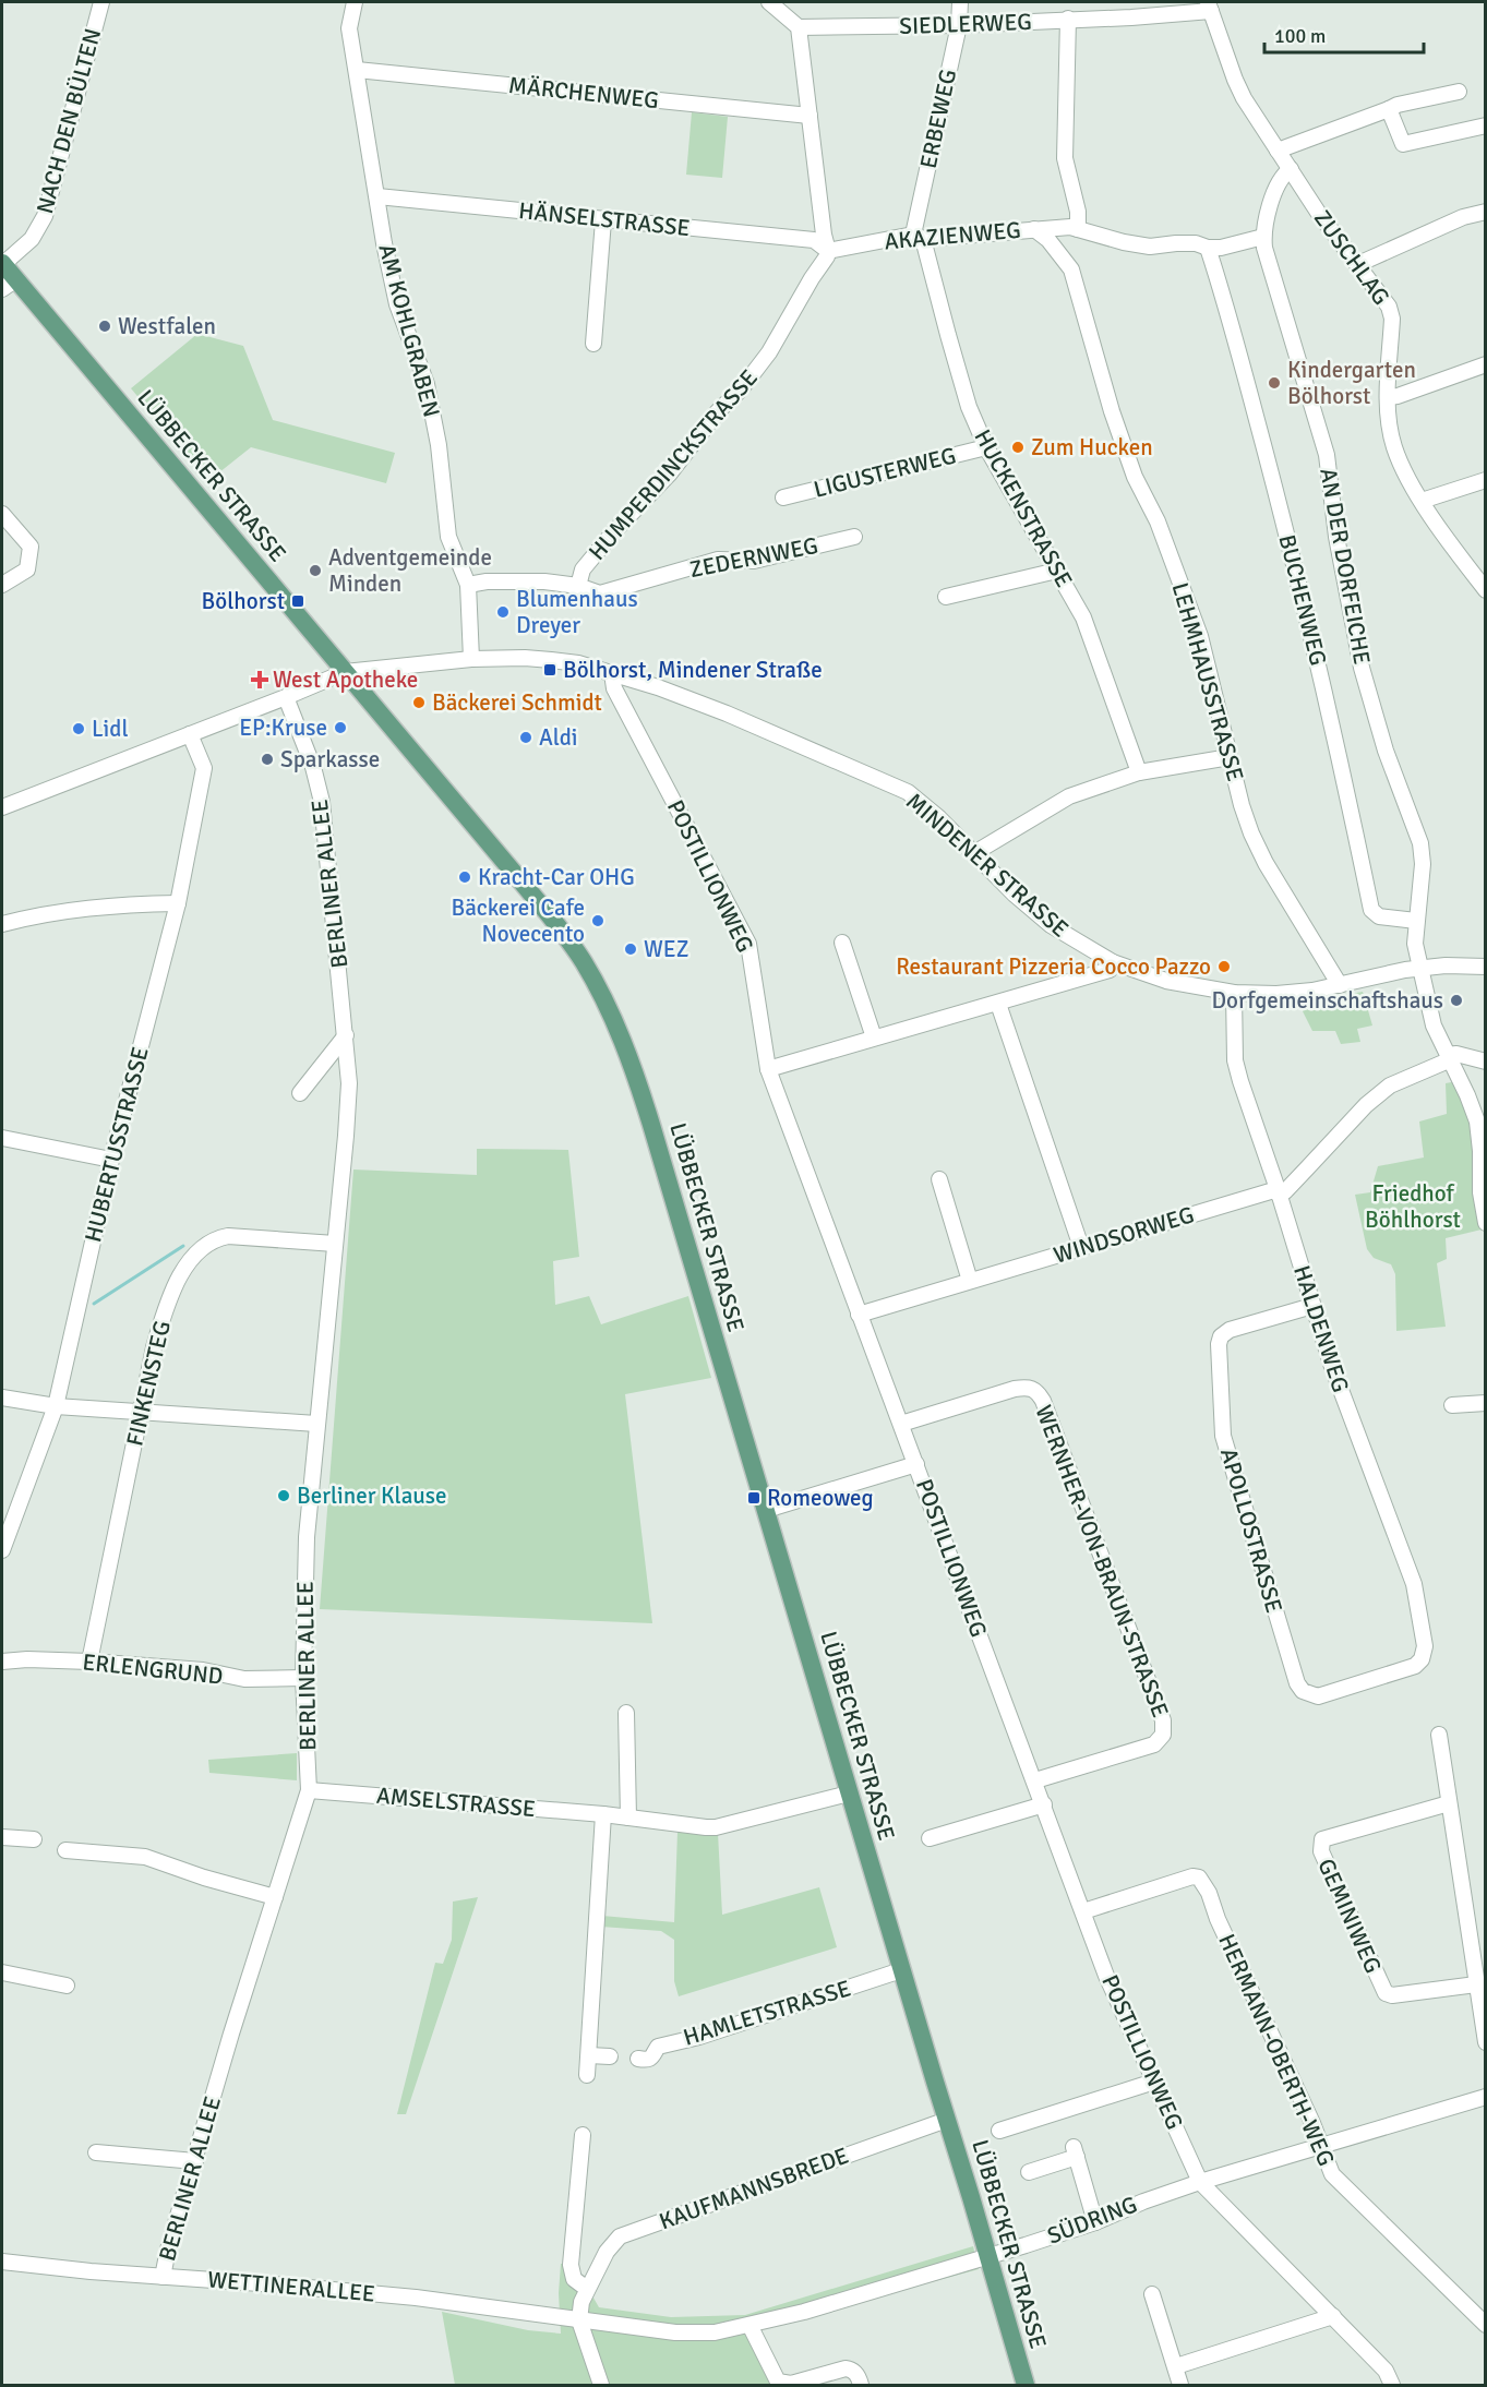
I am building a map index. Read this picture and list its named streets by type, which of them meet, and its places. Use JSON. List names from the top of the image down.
{
  "streets": {
    "main road": ["LÜBBECKER STRASSE"],
    "street": [
      "SIEDLERWEG",
      "MÄRCHENWEG",
      "ERBEWEG",
      "NACH DEN BÜLTEN",
      "HÄNSELSTRASSE",
      "AKAZIENWEG",
      "ZUSCHLAG",
      "AM KOHLGRABEN",
      "HUMPERDINCKSTRASSE",
      "LIGUSTERWEG",
      "HUCKENSTRASSE",
      "ZEDERNWEG",
      "AN DER DORFEICHE",
      "BUCHENWEG",
      "LEHMHAUSSTRASSE",
      "MINDENER STRASSE",
      "POSTILLIONWEG",
      "BERLINER ALLEE",
      "HUBERTUSSTRASSE",
      "WINDSORWEG",
      "HALDENWEG",
      "FINKENSTEG",
      "APOLLOSTRASSE",
      "WERNHER-VON-BRAUN-STRASSE",
      "ERLENGRUND",
      "AMSELSTRASSE",
      "GEMINIWEG",
      "HAMLETSTRASSE",
      "HERMANN-OBERTH-WEG",
      "KAUFMANNSBREDE",
      "SÜDRING",
      "WETTINERALLEE"
    ]
  },
  "crossings": [
    ["SIEDLERWEG", "ERBEWEG"],
    ["SIEDLERWEG", "ZUSCHLAG"],
    ["MÄRCHENWEG", "AM KOHLGRABEN"],
    ["ERBEWEG", "AKAZIENWEG"],
    ["ERBEWEG", "HUCKENSTRASSE"],
    ["NACH DEN BÜLTEN", "LÜBBECKER STRASSE"],
    ["HÄNSELSTRASSE", "AKAZIENWEG"],
    ["HÄNSELSTRASSE", "AM KOHLGRABEN"],
    ["HÄNSELSTRASSE", "HUMPERDINCKSTRASSE"],
    ["AKAZIENWEG", "HUMPERDINCKSTRASSE"],
    ["AKAZIENWEG", "HUCKENSTRASSE"],
    ["AKAZIENWEG", "AN DER DORFEICHE"],
    ["AKAZIENWEG", "BUCHENWEG"],
    ["AKAZIENWEG", "LEHMHAUSSTRASSE"],
    ["AM KOHLGRABEN", "HUMPERDINCKSTRASSE"],
    ["AM KOHLGRABEN", "MINDENER STRASSE"],
    ["HUMPERDINCKSTRASSE", "ZEDERNWEG"],
    ["LIGUSTERWEG", "HUCKENSTRASSE"],
    ["LÜBBECKER STRASSE", "MINDENER STRASSE"],
    ["LÜBBECKER STRASSE", "AMSELSTRASSE"],
    ["LÜBBECKER STRASSE", "HAMLETSTRASSE"],
    ["LÜBBECKER STRASSE", "KAUFMANNSBREDE"],
    ["LÜBBECKER STRASSE", "SÜDRING"],
    ["AN DER DORFEICHE", "BUCHENWEG"],
    ["AN DER DORFEICHE", "MINDENER STRASSE"],
    ["AN DER DORFEICHE", "WINDSORWEG"],
    ["LEHMHAUSSTRASSE", "MINDENER STRASSE"],
    ["MINDENER STRASSE", "POSTILLIONWEG"],
    ["MINDENER STRASSE", "BERLINER ALLEE"],
    ["MINDENER STRASSE", "HUBERTUSSTRASSE"],
    ["MINDENER STRASSE", "HALDENWEG"],
    ["POSTILLIONWEG", "WINDSORWEG"],
    ["POSTILLIONWEG", "WERNHER-VON-BRAUN-STRASSE"],
    ["POSTILLIONWEG", "HERMANN-OBERTH-WEG"],
    ["POSTILLIONWEG", "SÜDRING"],
    ["BERLINER ALLEE", "FINKENSTEG"],
    ["BERLINER ALLEE", "ERLENGRUND"],
    ["BERLINER ALLEE", "AMSELSTRASSE"],
    ["BERLINER ALLEE", "WETTINERALLEE"],
    ["WINDSORWEG", "HALDENWEG"],
    ["HALDENWEG", "APOLLOSTRASSE"],
    ["FINKENSTEG", "ERLENGRUND"],
    ["HERMANN-OBERTH-WEG", "SÜDRING"],
    ["KAUFMANNSBREDE", "SÜDRING"],
    ["KAUFMANNSBREDE", "WETTINERALLEE"],
    ["SÜDRING", "WETTINERALLEE"]
  ],
  "parks": ["Friedhof Böhlhorst"],
  "places": {
    "other": [
      "Westfalen",
      "Kindergarten Bölhorst",
      "Zum Hucken",
      "Adventgemeinde Minden",
      "Blumenhaus Dreyer",
      "Bäckerei Schmidt",
      "EP:Kruse",
      "Lidl",
      "Aldi",
      "Sparkasse",
      "Kracht-Car OHG",
      "Bäckerei Cafe Novecento",
      "WEZ",
      "Restaurant Pizzeria Cocco Pazzo",
      "Dorfgemeinschaftshaus",
      "Berliner Klause"
    ],
    "transit": ["Bölhorst", "Bölhorst, Mindener Straße", "Romeoweg"],
    "health": ["West Apotheke"]
  },
  "scale_bar": "100 m"
}
